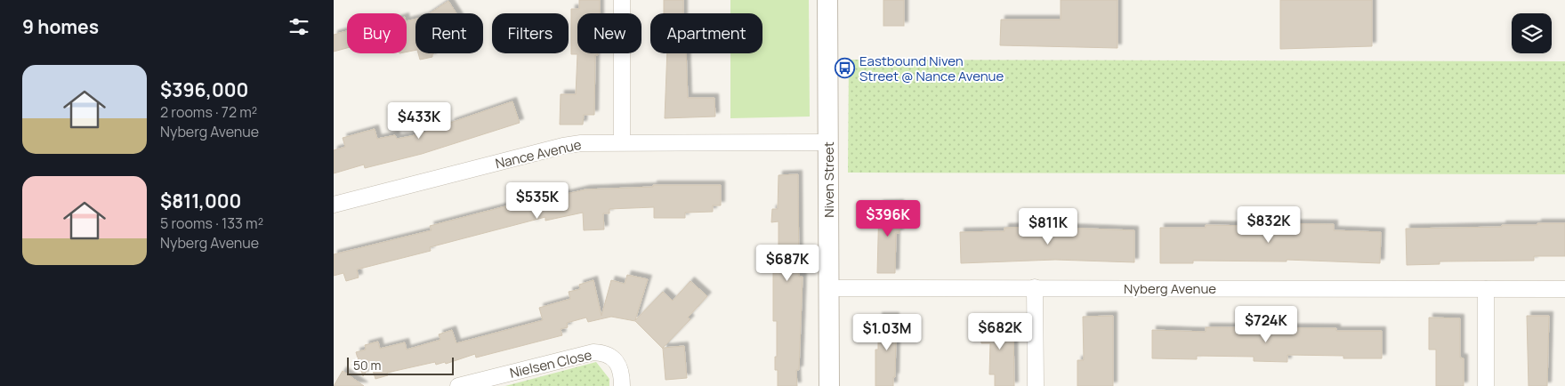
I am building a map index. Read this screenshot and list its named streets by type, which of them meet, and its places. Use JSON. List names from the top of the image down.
{
  "streets": {
    "street": [
      "Nance Avenue",
      "Niven Street",
      "Nyberg Avenue",
      "Nielsen Close"
    ]
  },
  "crossings": [
    ["Nance Avenue", "Niven Street"],
    ["Niven Street", "Nyberg Avenue"]
  ],
  "places": {
    "bus stop": ["Eastbound Niven Street @ Nance Avenue"]
  },
  "scale_bar": "50 m",
  "page": {
    "heading": "9 homes",
    "chip": [
      "Buy",
      "Rent",
      "Filters",
      "New",
      "Apartment"
    ],
    "list": [
      {
        "name": "$396,000",
        "note": "2 rooms · 72 m² · Nyberg Avenue"
      },
      {
        "name": "$811,000",
        "note": "5 rooms · 133 m² · Nyberg Avenue"
      }
    ],
    "price": [
      "$433K",
      "$535K",
      "$396K",
      "$832K",
      "$811K",
      "$687K",
      "$724K",
      "$682K",
      "$1.03M"
    ],
    "scale": "50 m"
  }
}
